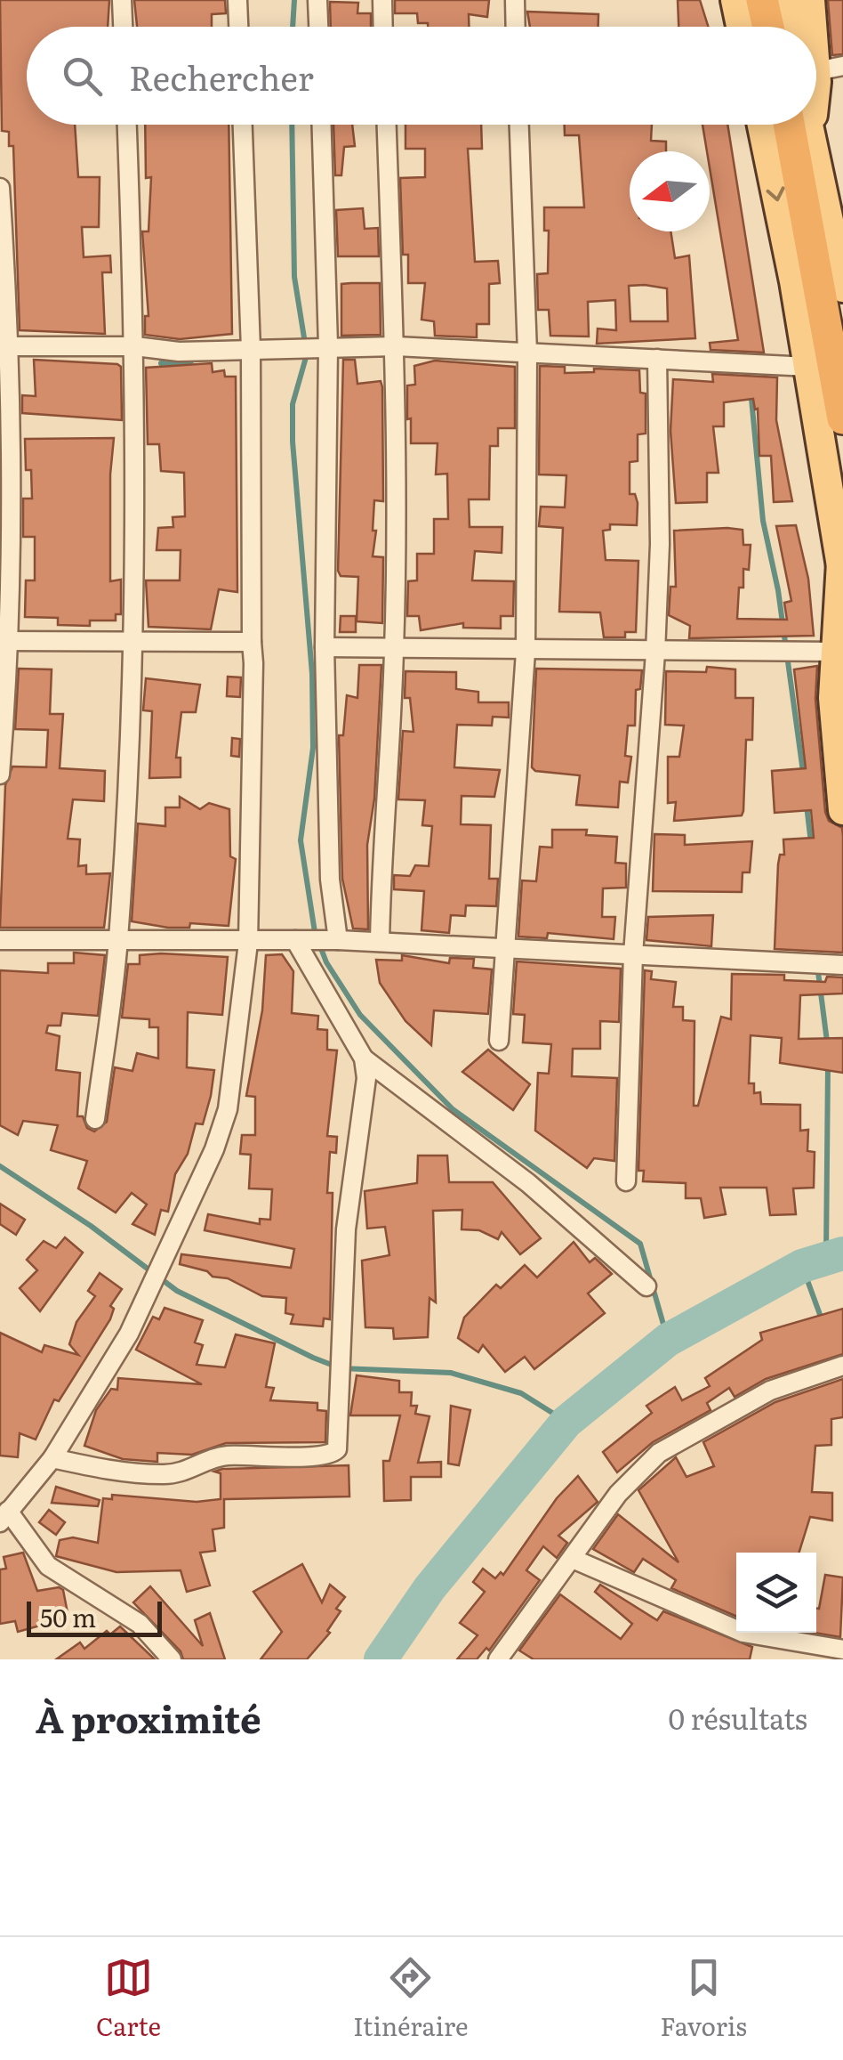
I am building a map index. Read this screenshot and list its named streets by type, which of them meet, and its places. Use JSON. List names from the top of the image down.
{
  "scale_bar": "50 m",
  "north": "left",
  "page": {
    "search": "Rechercher",
    "scale": "50 m",
    "heading": ["À proximité", "0 résultats"],
    "nav": ["Carte", "Itinéraire", "Favoris"]
  }
}
